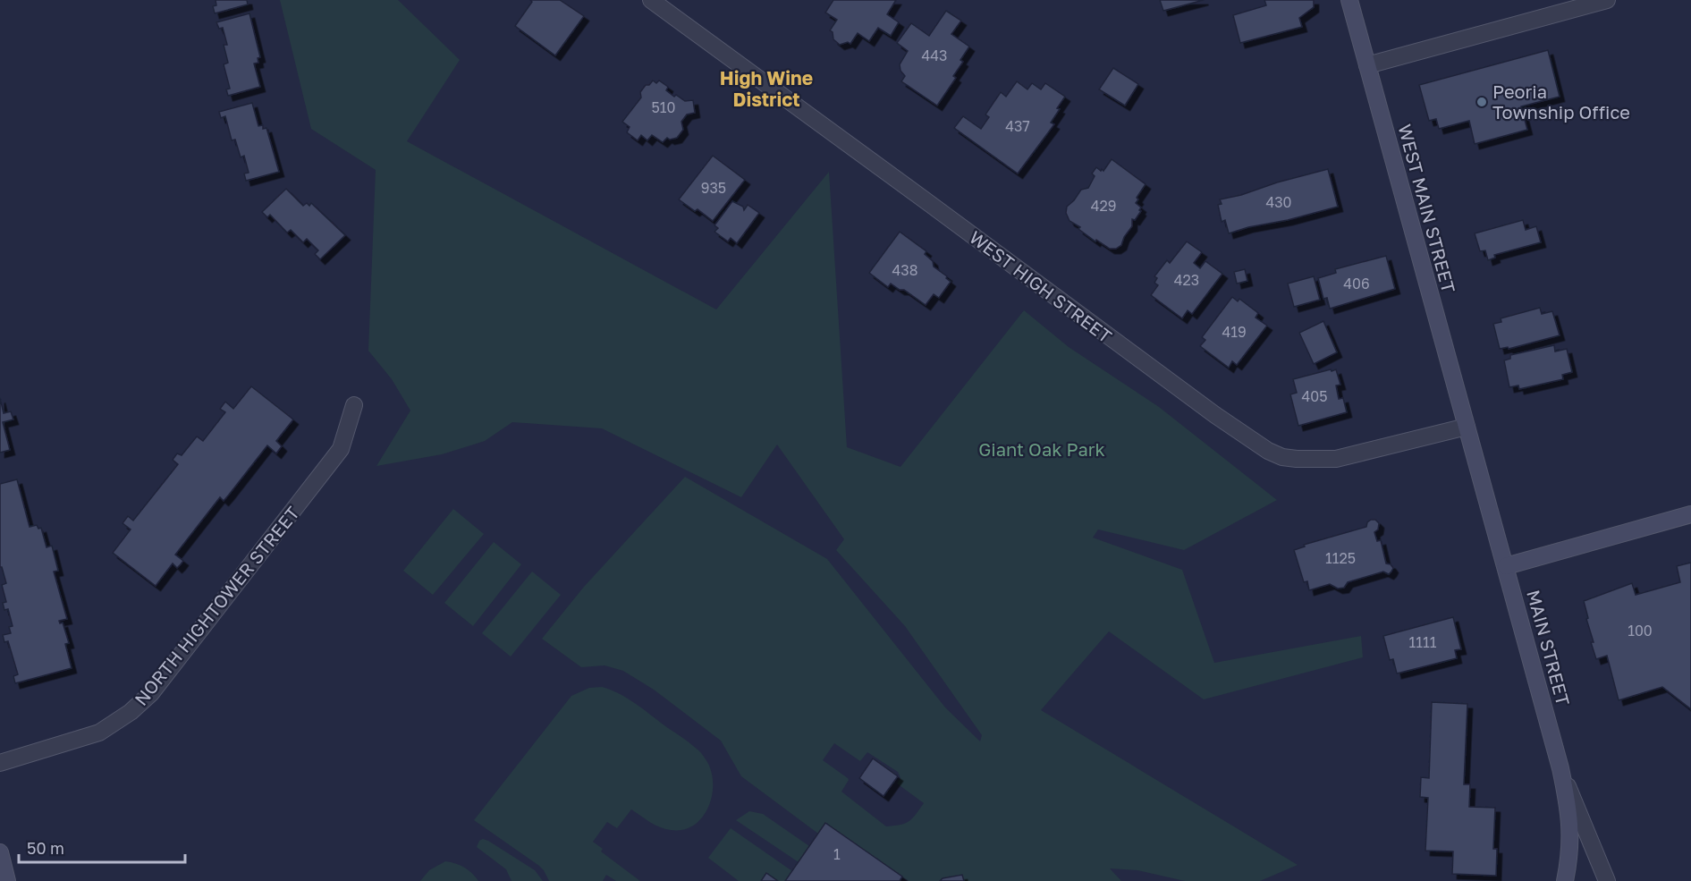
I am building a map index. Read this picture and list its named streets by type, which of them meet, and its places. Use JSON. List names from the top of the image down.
{
  "streets": {
    "main road": ["WEST MAIN STREET", "MAIN STREET"],
    "street": ["WEST HIGH STREET", "NORTH HIGHTOWER STREET"]
  },
  "crossings": [
    ["WEST MAIN STREET", "WEST HIGH STREET"],
    ["WEST MAIN STREET", "MAIN STREET"],
    ["WEST HIGH STREET", "MAIN STREET"]
  ],
  "districts": ["High Wine District"],
  "parks": ["Giant Oak Park"],
  "places": ["Peoria Township Office"],
  "house_numbers": [
    "443",
    "510",
    "437",
    "935",
    "430",
    "429",
    "438",
    "423",
    "406",
    "419",
    "405",
    "1125",
    "100",
    "1111",
    "1"
  ],
  "scale_bar": "50 m"
}
